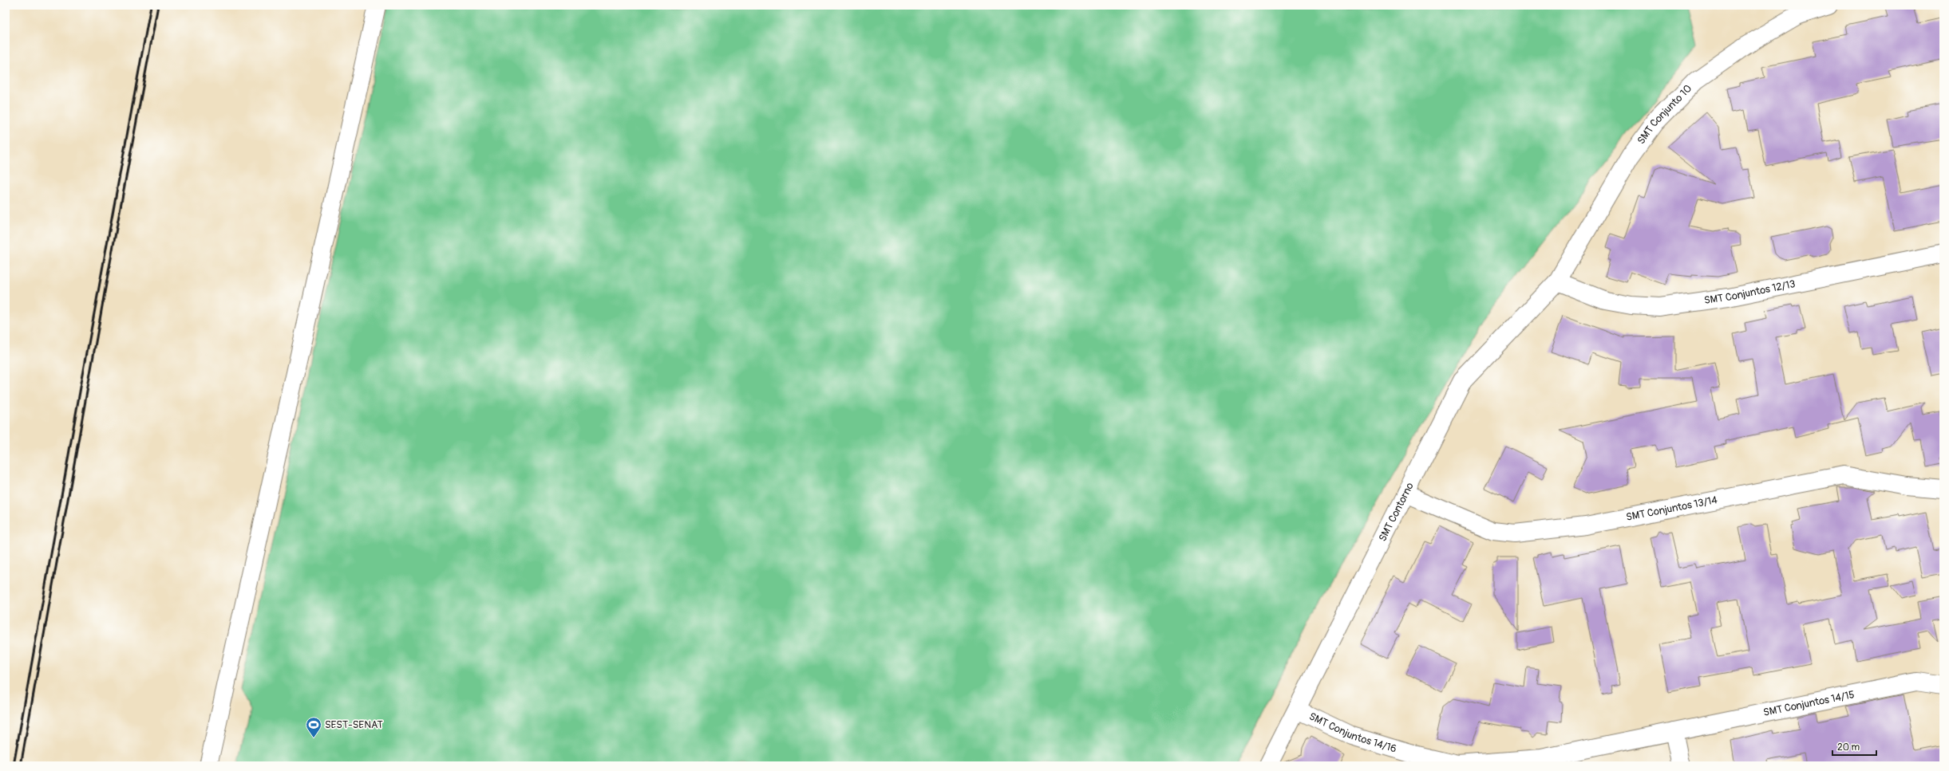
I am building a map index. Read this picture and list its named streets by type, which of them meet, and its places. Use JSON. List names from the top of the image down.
{
  "streets": {
    "street": [
      "SMT Conjunto 10",
      "SMT Conjuntos 12/13",
      "SMT Conjuntos 13/14",
      "SMT Contorno",
      "SMT Conjuntos 14/15",
      "SMT Conjuntos 14/16"
    ]
  },
  "crossings": [
    ["SMT Conjunto 10", "SMT Conjuntos 12/13"],
    ["SMT Conjunto 10", "SMT Contorno"],
    ["SMT Conjuntos 12/13", "SMT Contorno"],
    ["SMT Conjuntos 13/14", "SMT Contorno"],
    ["SMT Contorno", "SMT Conjuntos 14/16"],
    ["SMT Conjuntos 14/15", "SMT Conjuntos 14/16"]
  ],
  "places": {
    "sports": ["SEST-SENAT"]
  },
  "scale_bar": "20 m"
}
